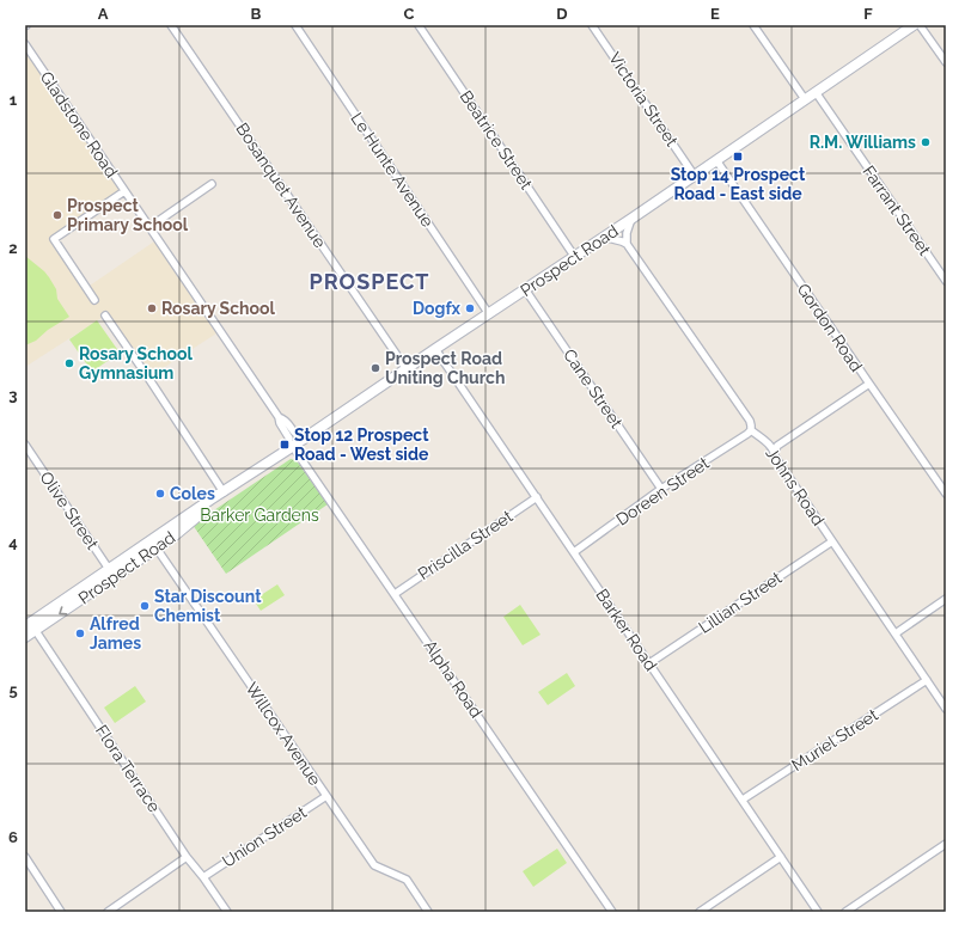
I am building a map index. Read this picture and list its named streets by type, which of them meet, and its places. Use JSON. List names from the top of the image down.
{
  "streets": {
    "main road": ["Prospect Road"],
    "street": [
      "Victoria Street",
      "Gladstone Road",
      "Beatrice Street",
      "Le Hunte Avenue",
      "Bosanquet Avenue",
      "Farrant Street",
      "Gordon Road",
      "Cane Street",
      "Johns Road",
      "Doreen Street",
      "Olive Street",
      "Priscilla Street",
      "Lillian Street",
      "Barker Road",
      "Alpha Road",
      "Willcox Avenue",
      "Muriel Street",
      "Flora Terrace",
      "Union Street"
    ]
  },
  "crossings": [
    ["Victoria Street", "Prospect Road"],
    ["Gladstone Road", "Prospect Road"],
    ["Gladstone Road", "Alpha Road"],
    ["Beatrice Street", "Prospect Road"],
    ["Le Hunte Avenue", "Prospect Road"],
    ["Bosanquet Avenue", "Prospect Road"],
    ["Farrant Street", "Prospect Road"],
    ["Prospect Road", "Gordon Road"],
    ["Prospect Road", "Cane Street"],
    ["Prospect Road", "Olive Street"],
    ["Prospect Road", "Barker Road"],
    ["Prospect Road", "Alpha Road"],
    ["Prospect Road", "Willcox Avenue"],
    ["Prospect Road", "Flora Terrace"],
    ["Cane Street", "Doreen Street"],
    ["Johns Road", "Doreen Street"],
    ["Johns Road", "Lillian Street"],
    ["Johns Road", "Muriel Street"],
    ["Doreen Street", "Barker Road"],
    ["Priscilla Street", "Barker Road"],
    ["Priscilla Street", "Alpha Road"],
    ["Lillian Street", "Barker Road"],
    ["Barker Road", "Muriel Street"],
    ["Willcox Avenue", "Union Street"],
    ["Flora Terrace", "Union Street"]
  ],
  "districts": ["PROSPECT"],
  "parks": ["Barker Gardens"],
  "places": {
    "other": [
      "R.M. Williams",
      "Prospect Primary School",
      "Rosary School",
      "Dogfx",
      "Rosary School Gymnasium",
      "Prospect Road Uniting Church",
      "Coles",
      "Star Discount Chemist",
      "Alfred James"
    ],
    "transit": ["Stop 14 Prospect Road - East side", "Stop 12 Prospect Road - West side"]
  },
  "grid": {
    "columns": [
      "A",
      "B",
      "C",
      "D",
      "E",
      "F"
    ],
    "rows": [
      "1",
      "2",
      "3",
      "4",
      "5",
      "6"
    ]
  }
}
